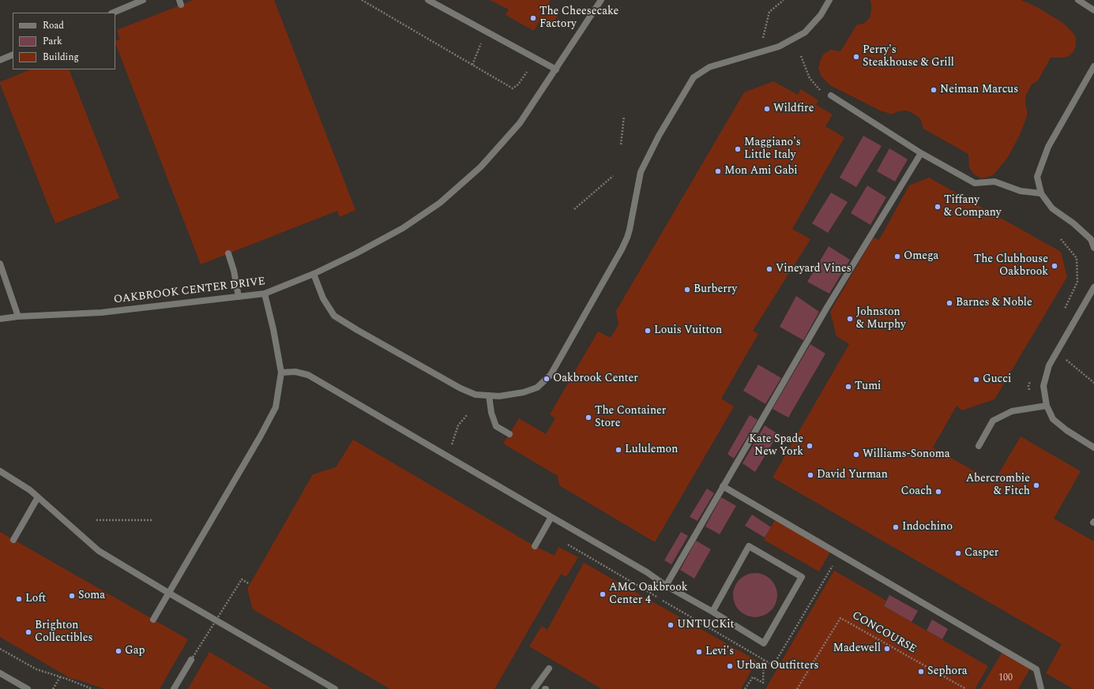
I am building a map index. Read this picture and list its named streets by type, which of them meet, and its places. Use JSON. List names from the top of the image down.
{
  "streets": {
    "street": ["OAKBROOK CENTER DRIVE"],
    "path": ["CONCOURSE"]
  },
  "places": [
    "The Cheesecake Factory",
    "Perry's Steakhouse & Grill",
    "Neiman Marcus",
    "Wildfire",
    "Maggiano's Little Italy",
    "Mon Ami Gabi",
    "Tiffany & Company",
    "Omega",
    "The Clubhouse Oakbrook",
    "Vineyard Vines",
    "Burberry",
    "Barnes & Noble",
    "Johnston & Murphy",
    "Louis Vuitton",
    "Oakbrook Center",
    "Gucci",
    "Tumi",
    "The Container Store",
    "Kate Spade New York",
    "Lululemon",
    "Williams-Sonoma",
    "David Yurman",
    "Abercrombie & Fitch",
    "Coach",
    "Indochino",
    "Casper",
    "AMC Oakbrook Center 4",
    "Soma",
    "Loft",
    "UNTUCKit",
    "Brighton Collectibles",
    "Madewell",
    "Gap",
    "Levi's",
    "Urban Outfitters",
    "Sephora"
  ],
  "house_numbers": ["100"],
  "legend": ["Road", "Park", "Building"]
}
